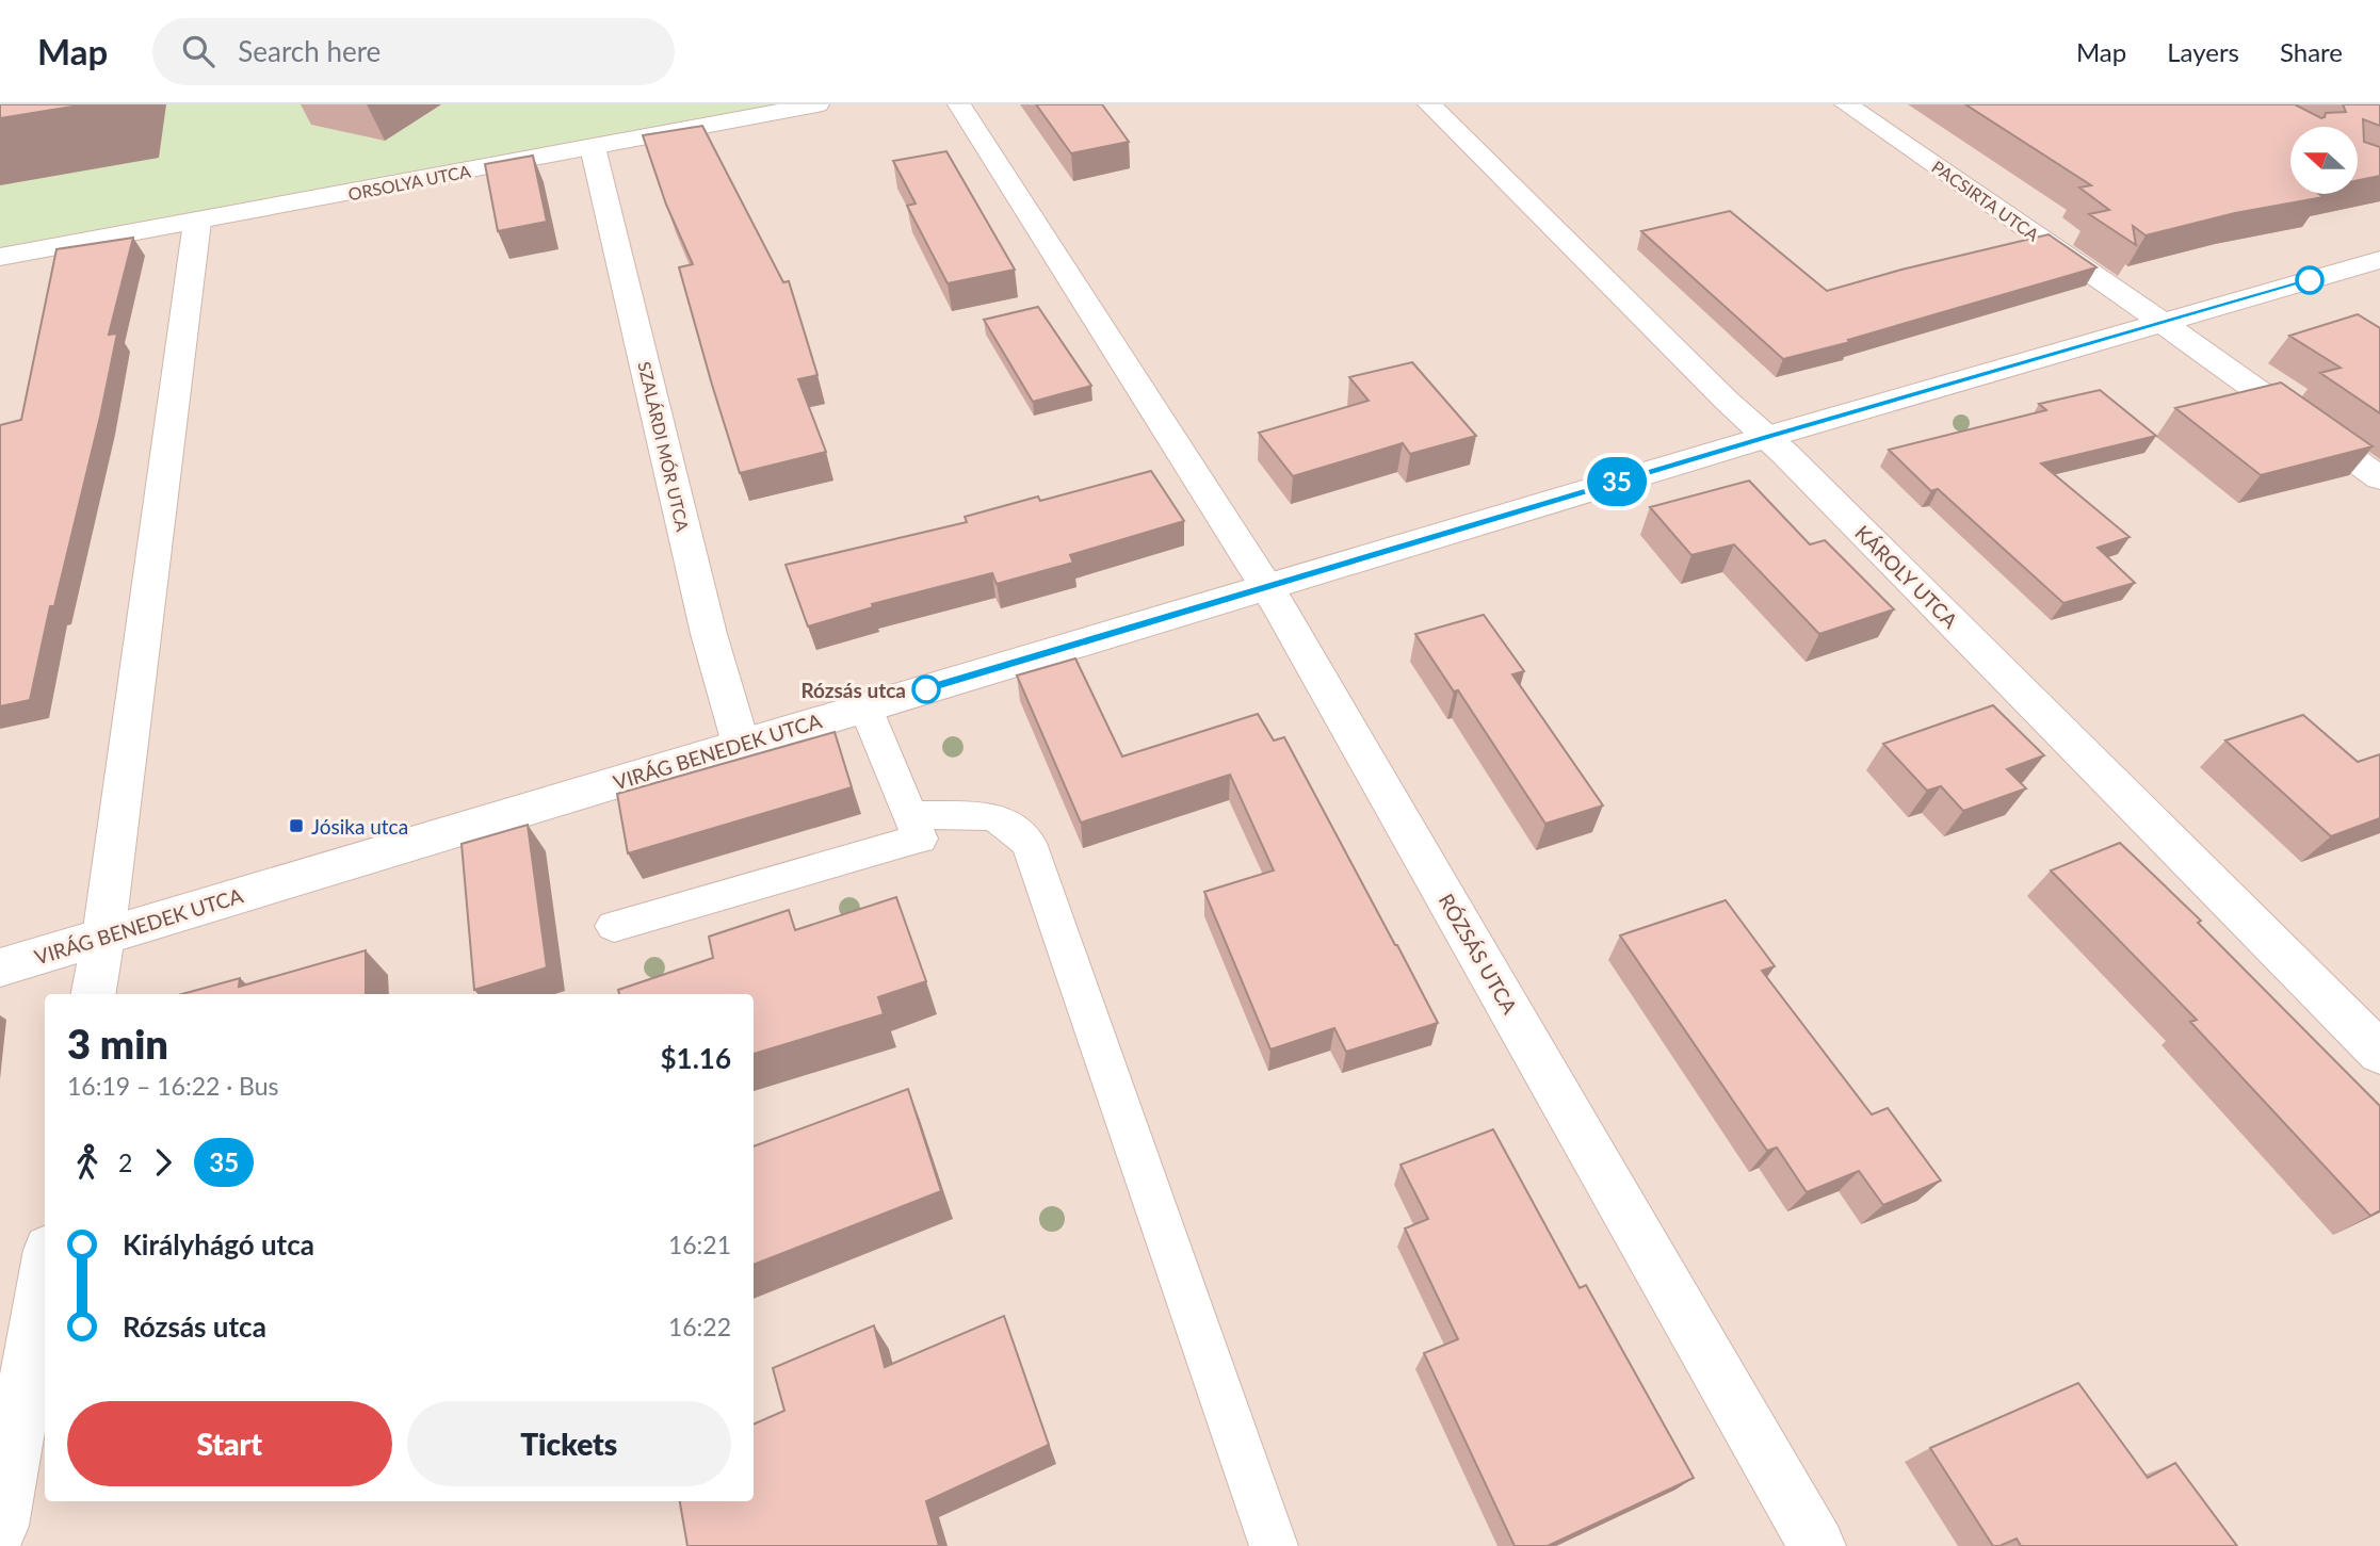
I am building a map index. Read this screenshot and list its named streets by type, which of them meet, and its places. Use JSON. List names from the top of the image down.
{
  "streets": {
    "street": [
      "ORSOLYA UTCA",
      "PACSIRTA UTCA",
      "SZALÁRDI MÓR UTCA",
      "KÁROLY UTCA",
      "VIRÁG BENEDEK UTCA",
      "RÓZSÁS UTCA"
    ]
  },
  "crossings": [
    ["ORSOLYA UTCA", "SZALÁRDI MÓR UTCA"],
    ["PACSIRTA UTCA", "VIRÁG BENEDEK UTCA"],
    ["SZALÁRDI MÓR UTCA", "VIRÁG BENEDEK UTCA"],
    ["KÁROLY UTCA", "VIRÁG BENEDEK UTCA"],
    ["VIRÁG BENEDEK UTCA", "RÓZSÁS UTCA"]
  ],
  "places": {
    "other": ["Rózsás utca"],
    "transit": ["Jósika utca"]
  },
  "lines": ["bus line 35"],
  "north": "left",
  "page": {
    "header": "Map",
    "search": "Search here",
    "nav": ["Map", "Layers", "Share"],
    "on_map": "35",
    "heading": ["3 min", "16:19 – 16:22 · Bus", "$1.16"],
    "legs": ["2", "35"],
    "list": [
      {
        "name": "Királyhágó utca",
        "value": "16:21"
      },
      {
        "name": "Rózsás utca",
        "value": "16:22"
      }
    ],
    "buttons": ["Start", "Tickets"]
  }
}
